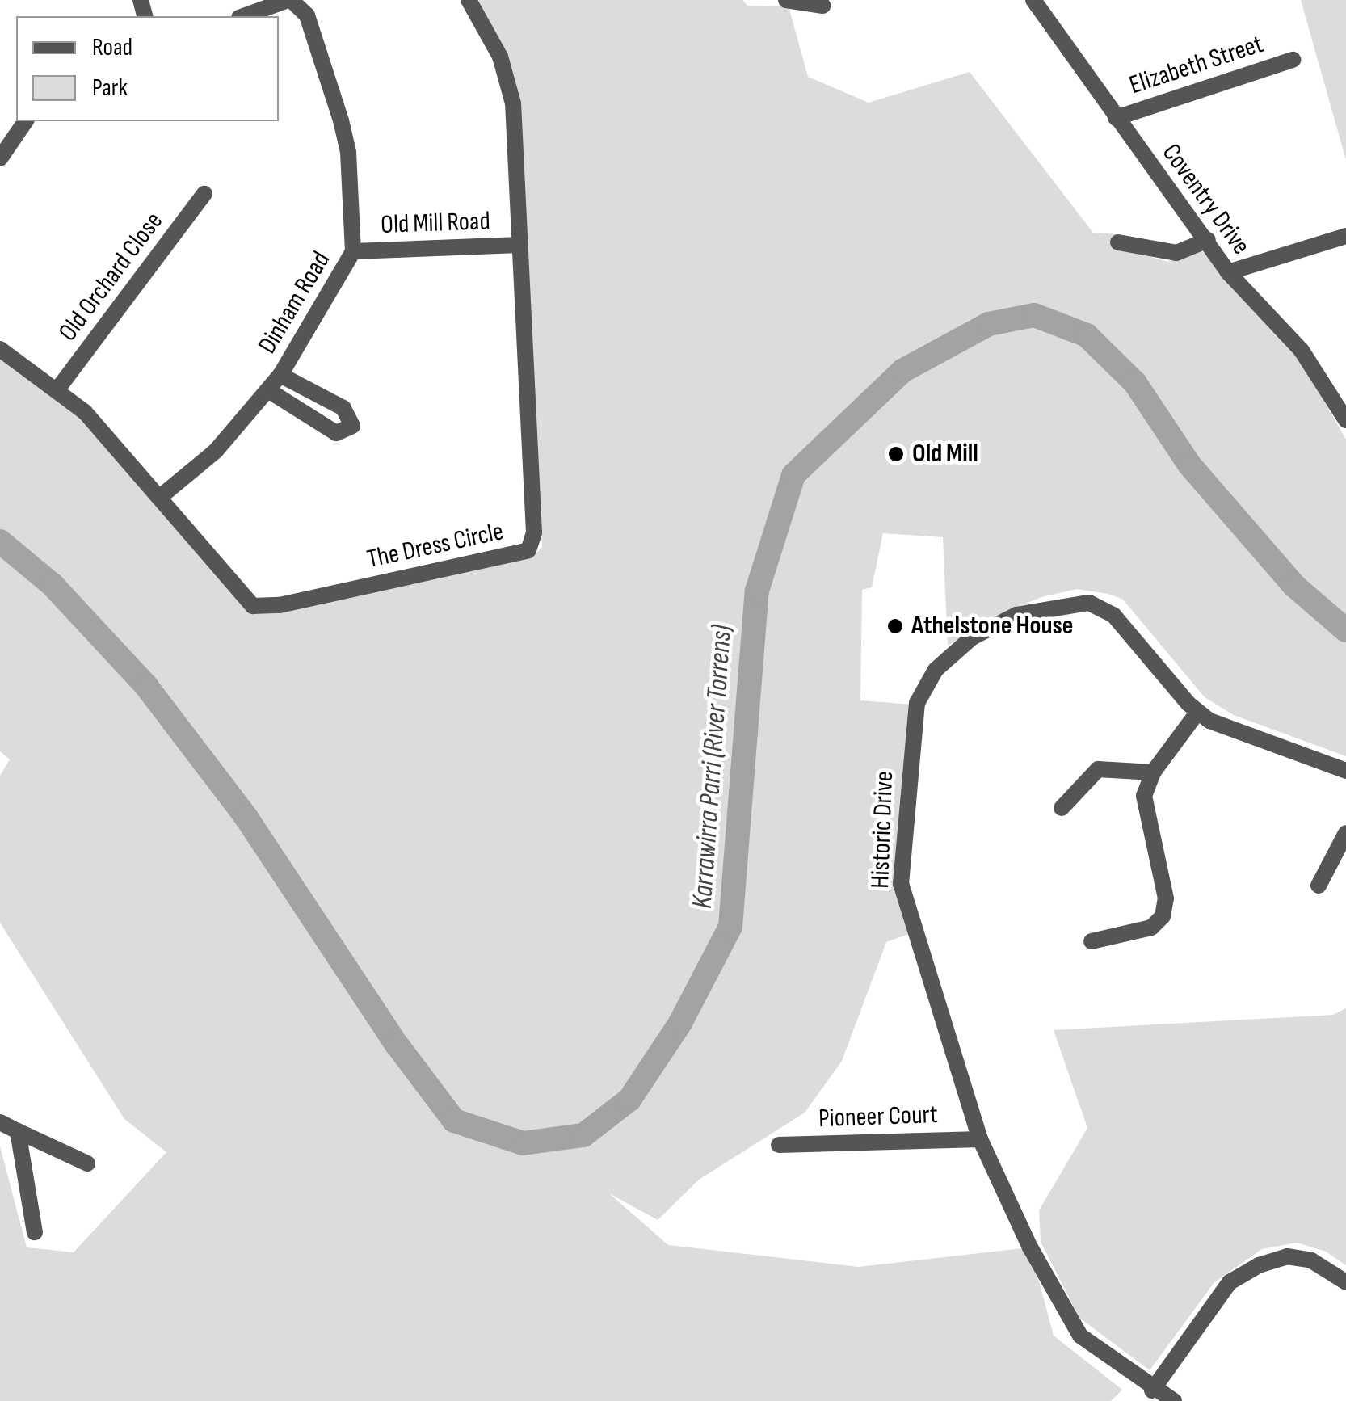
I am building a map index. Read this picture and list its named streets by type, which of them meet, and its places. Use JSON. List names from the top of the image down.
{
  "streets": {
    "street": [
      "Elizabeth Street",
      "Coventry Drive",
      "Old Mill Road",
      "Old Orchard Close",
      "Dinham Road",
      "The Dress Circle",
      "Historic Drive",
      "Pioneer Court"
    ]
  },
  "crossings": [
    ["Elizabeth Street", "Coventry Drive"],
    ["Old Mill Road", "Dinham Road"],
    ["Old Mill Road", "The Dress Circle"],
    ["Old Orchard Close", "The Dress Circle"],
    ["Dinham Road", "The Dress Circle"],
    ["Historic Drive", "Pioneer Court"]
  ],
  "water": ["Karrawirra Parri (River Torrens)"],
  "places": ["Old Mill", "Athelstone House"],
  "legend": ["Road", "Park"]
}
